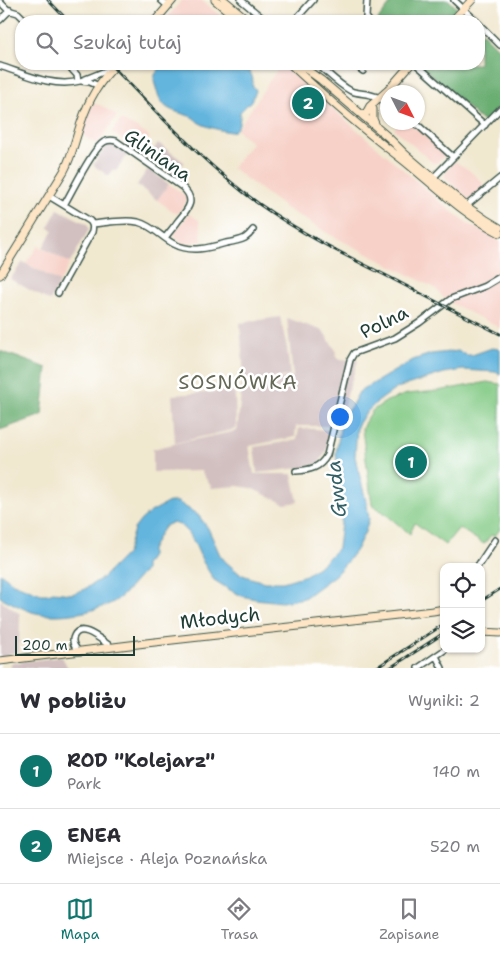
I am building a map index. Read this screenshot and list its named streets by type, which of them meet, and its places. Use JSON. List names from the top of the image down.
{
  "streets": {
    "street": ["Gliniana", "Polna", "Młodych"]
  },
  "districts": ["SOSNÓWKA"],
  "water": ["Gwda"],
  "scale_bar": "200 m",
  "north": "bottom right",
  "page": {
    "search": "Szukaj tutaj",
    "pins": ["2", "1"],
    "scale": "200 m",
    "heading": ["W pobliżu", "Wyniki: 2"],
    "list": [
      {
        "mark": "1",
        "name": "ROD \"Kolejarz\"",
        "note": "Park",
        "value": "140 m"
      },
      {
        "mark": "2",
        "name": "ENEA",
        "note": "Miejsce · Aleja Poznańska",
        "value": "520 m"
      }
    ],
    "nav": ["Mapa", "Trasa", "Zapisane"]
  }
}
